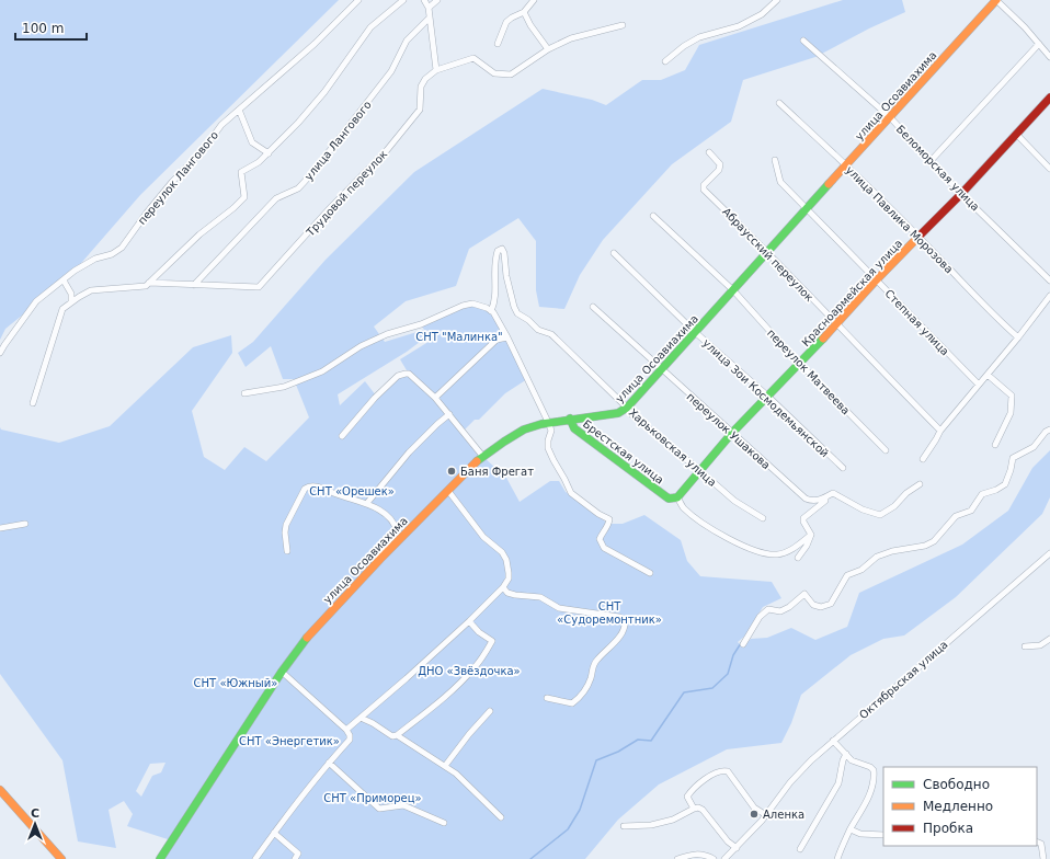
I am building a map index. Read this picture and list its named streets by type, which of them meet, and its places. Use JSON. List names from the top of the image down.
{
  "streets": {
    "street": [
      "улица Осоавиахима",
      "улица Лангового",
      "Беломорская улица",
      "переулок Лангового",
      "Трудовой переулок",
      "улица Павлика Морозова",
      "Абраусский переулок",
      "Красноармейская улица",
      "Степная улица",
      "переулок Матвеева",
      "улица Зои Космодемьянской",
      "переулок Ушакова",
      "Харьковская улица",
      "Брестская улица",
      "Октябрьская улица"
    ]
  },
  "crossings": [
    ["улица Осоавиахима", "Беломорская улица"],
    ["улица Осоавиахима", "улица Павлика Морозова"],
    ["улица Осоавиахима", "Абраусский переулок"],
    ["улица Осоавиахима", "Степная улица"],
    ["улица Осоавиахима", "переулок Матвеева"],
    ["улица Осоавиахима", "улица Зои Космодемьянской"],
    ["улица Осоавиахима", "переулок Ушакова"],
    ["улица Осоавиахима", "Харьковская улица"],
    ["улица Осоавиахима", "Брестская улица"],
    ["улица Лангового", "Трудовой переулок"],
    ["Беломорская улица", "Красноармейская улица"],
    ["улица Павлика Морозова", "Красноармейская улица"],
    ["Абраусский переулок", "Красноармейская улица"],
    ["Красноармейская улица", "Степная улица"],
    ["Красноармейская улица", "переулок Матвеева"],
    ["Красноармейская улица", "улица Зои Космодемьянской"],
    ["Красноармейская улица", "переулок Ушакова"],
    ["Красноармейская улица", "Харьковская улица"],
    ["Красноармейская улица", "Брестская улица"]
  ],
  "parks": [
    "СНТ \"Малинка\"",
    "СНТ «Орешек»",
    "СНТ «Судоремонтник»",
    "ДНО «Звёздочка»",
    "СНТ «Южный»",
    "СНТ «Энергетик»",
    "СНТ «Приморец»"
  ],
  "places": ["Баня Фрегат", "Аленка"],
  "legend": ["Свободно", "Медленно", "Пробка"],
  "scale_bar": "100 m",
  "north": "top"
}
